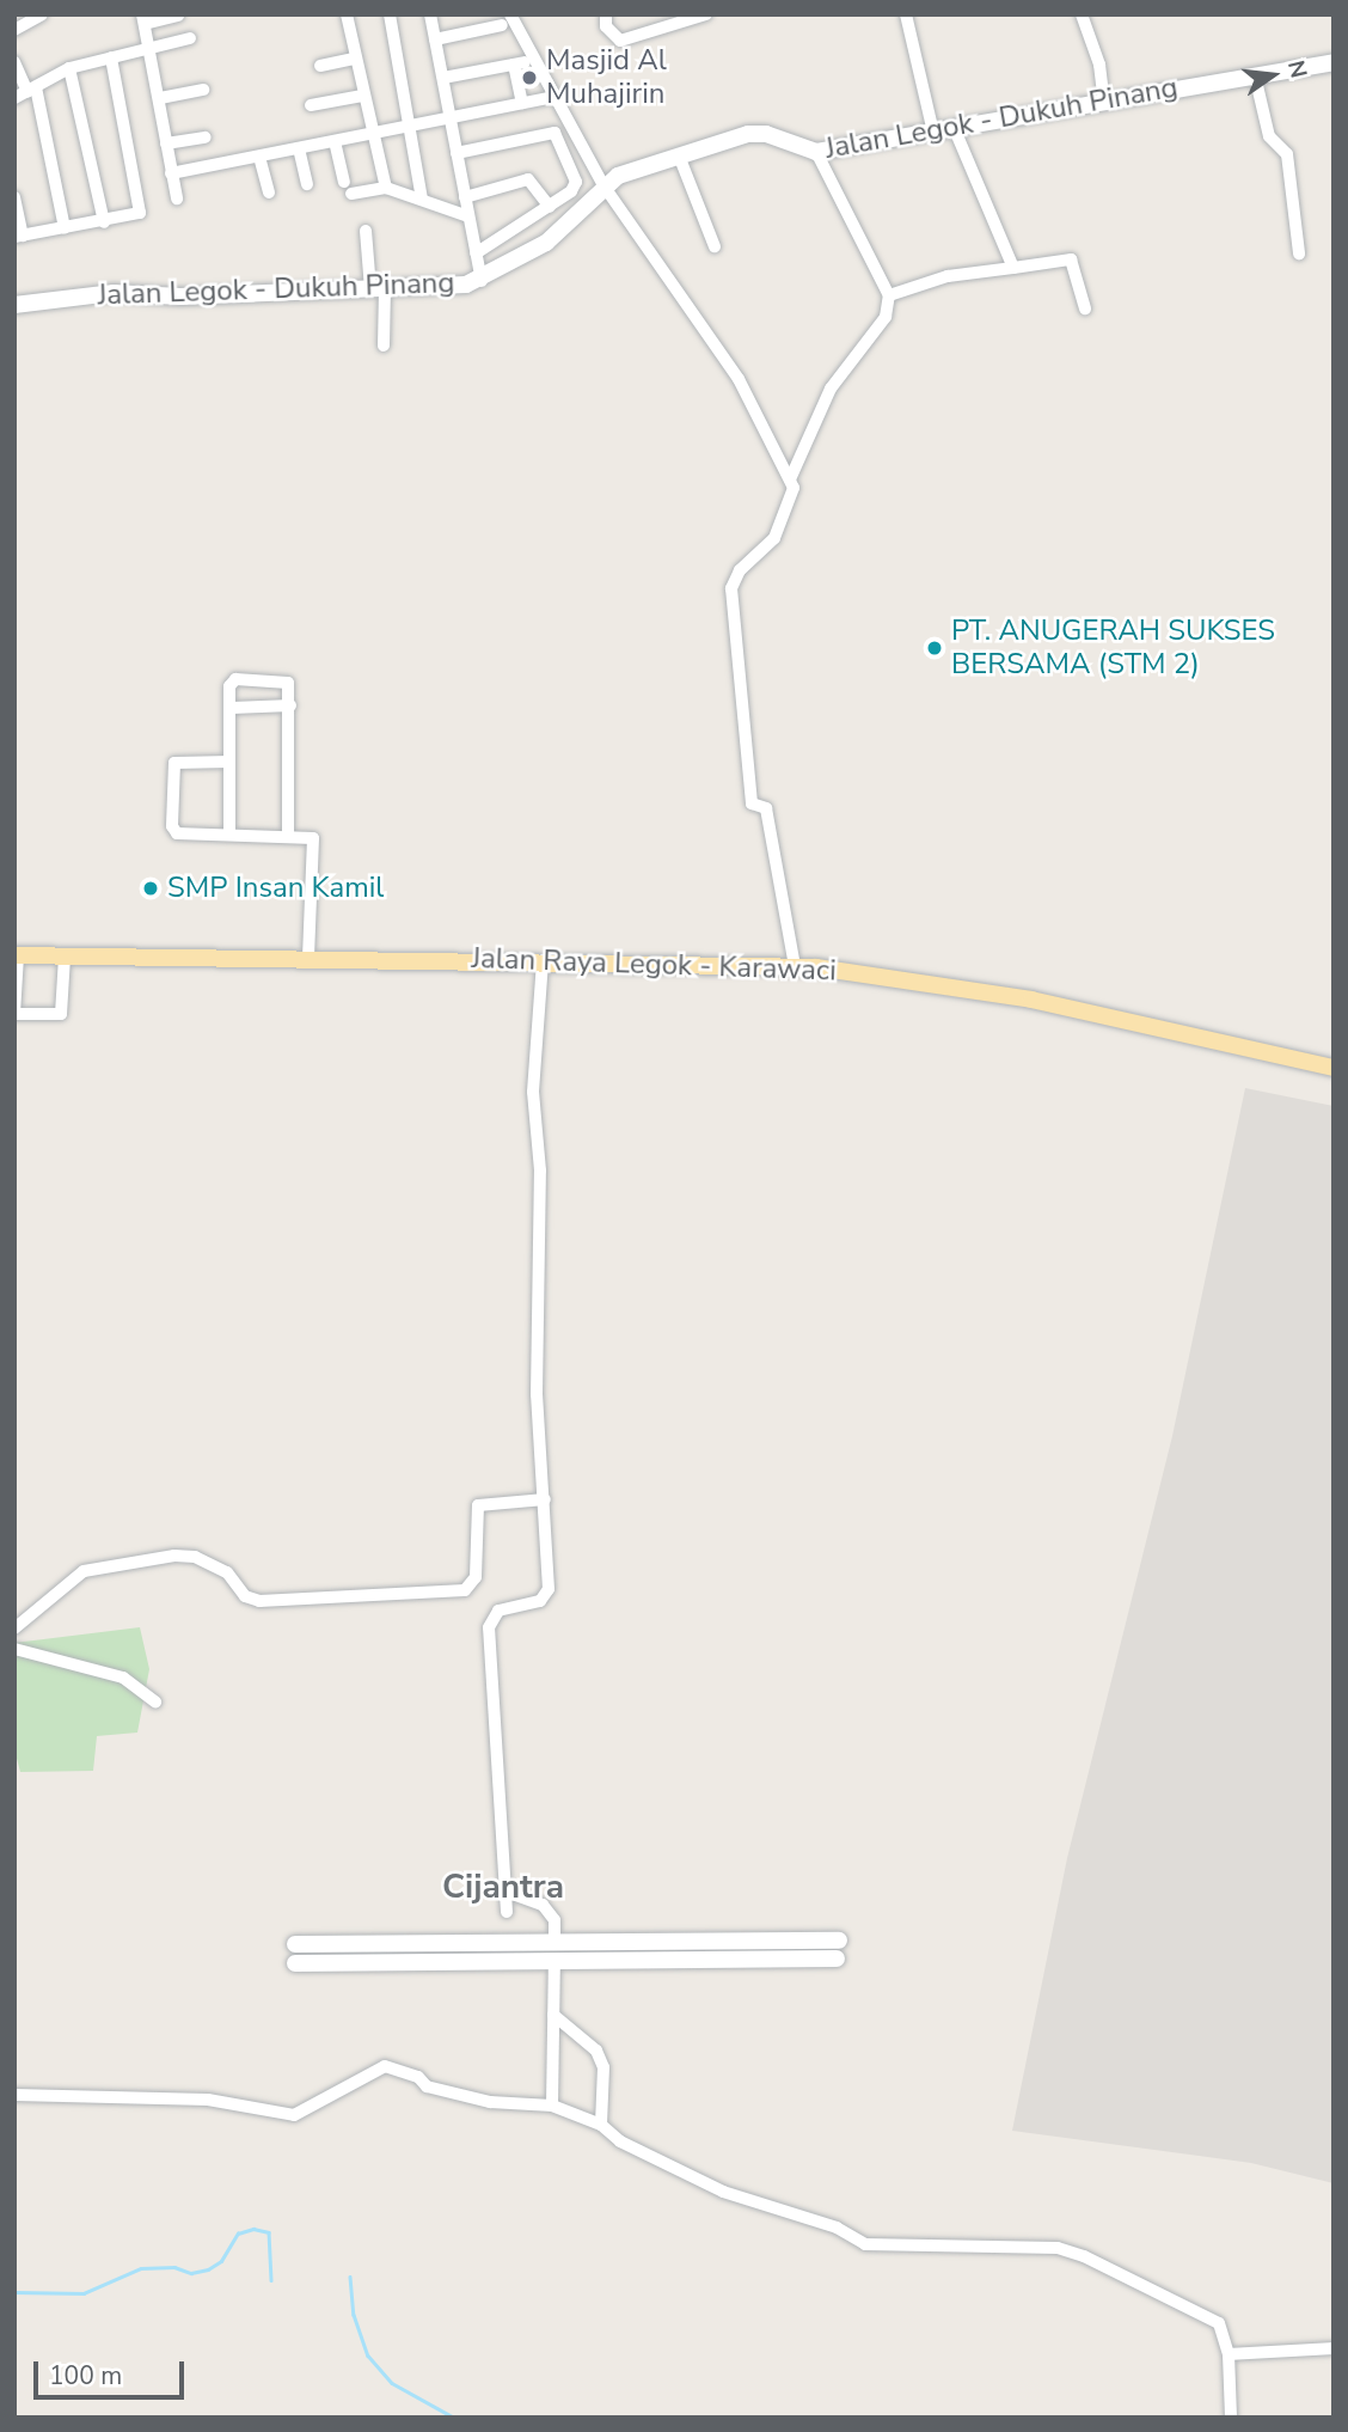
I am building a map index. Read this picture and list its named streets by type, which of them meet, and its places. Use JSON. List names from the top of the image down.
{
  "streets": {
    "main road": ["Jalan Raya Legok - Karawaci"],
    "street": ["Jalan Legok - Dukuh Pinang"]
  },
  "districts": ["Cijantra"],
  "places": ["Masjid Al Muhajirin", "PT. ANUGERAH SUKSES BERSAMA (STM 2)", "SMP Insan Kamil"],
  "scale_bar": "100 m",
  "north": "right"
}
